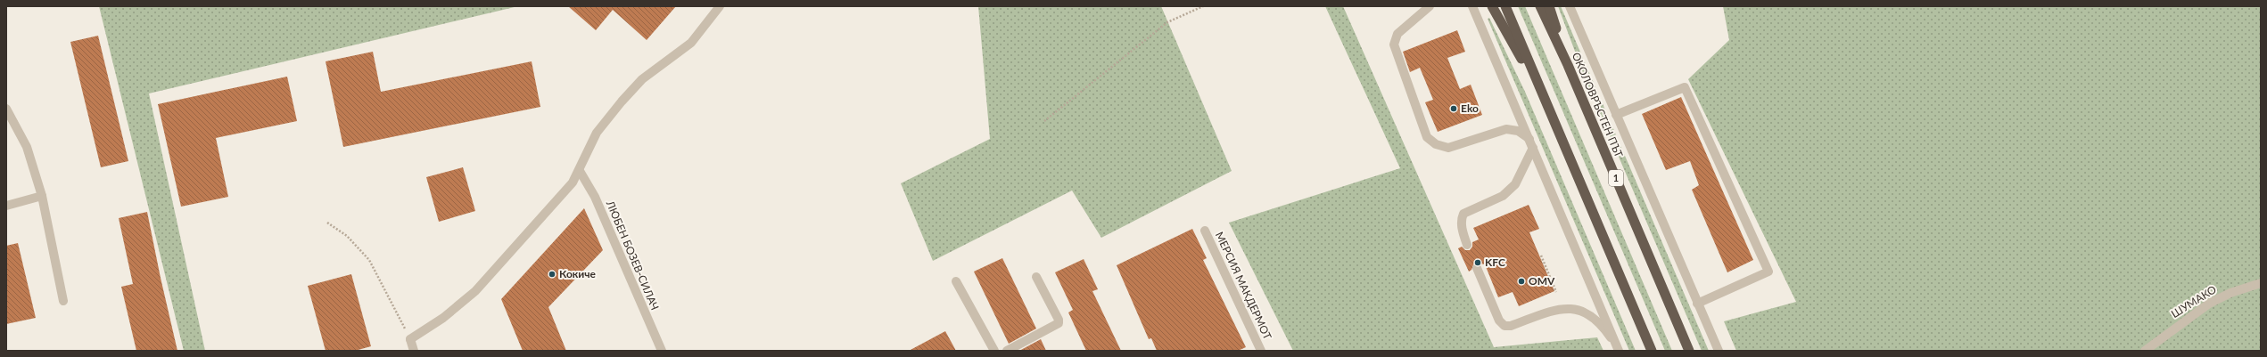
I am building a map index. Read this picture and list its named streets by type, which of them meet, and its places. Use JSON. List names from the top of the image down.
{
  "streets": {
    "highway": ["ОКОЛОВРЪСТЕН ПЪТ", "1"],
    "street": ["ЛЮБЕН БОЗЕВ-СИЛАЧ", "МЕРСИЯ МАКДЕРМОТ", "ШУМАКО"]
  },
  "places": [
    "Eko",
    "KFC",
    "Кокиче",
    "OMV"
  ]
}
